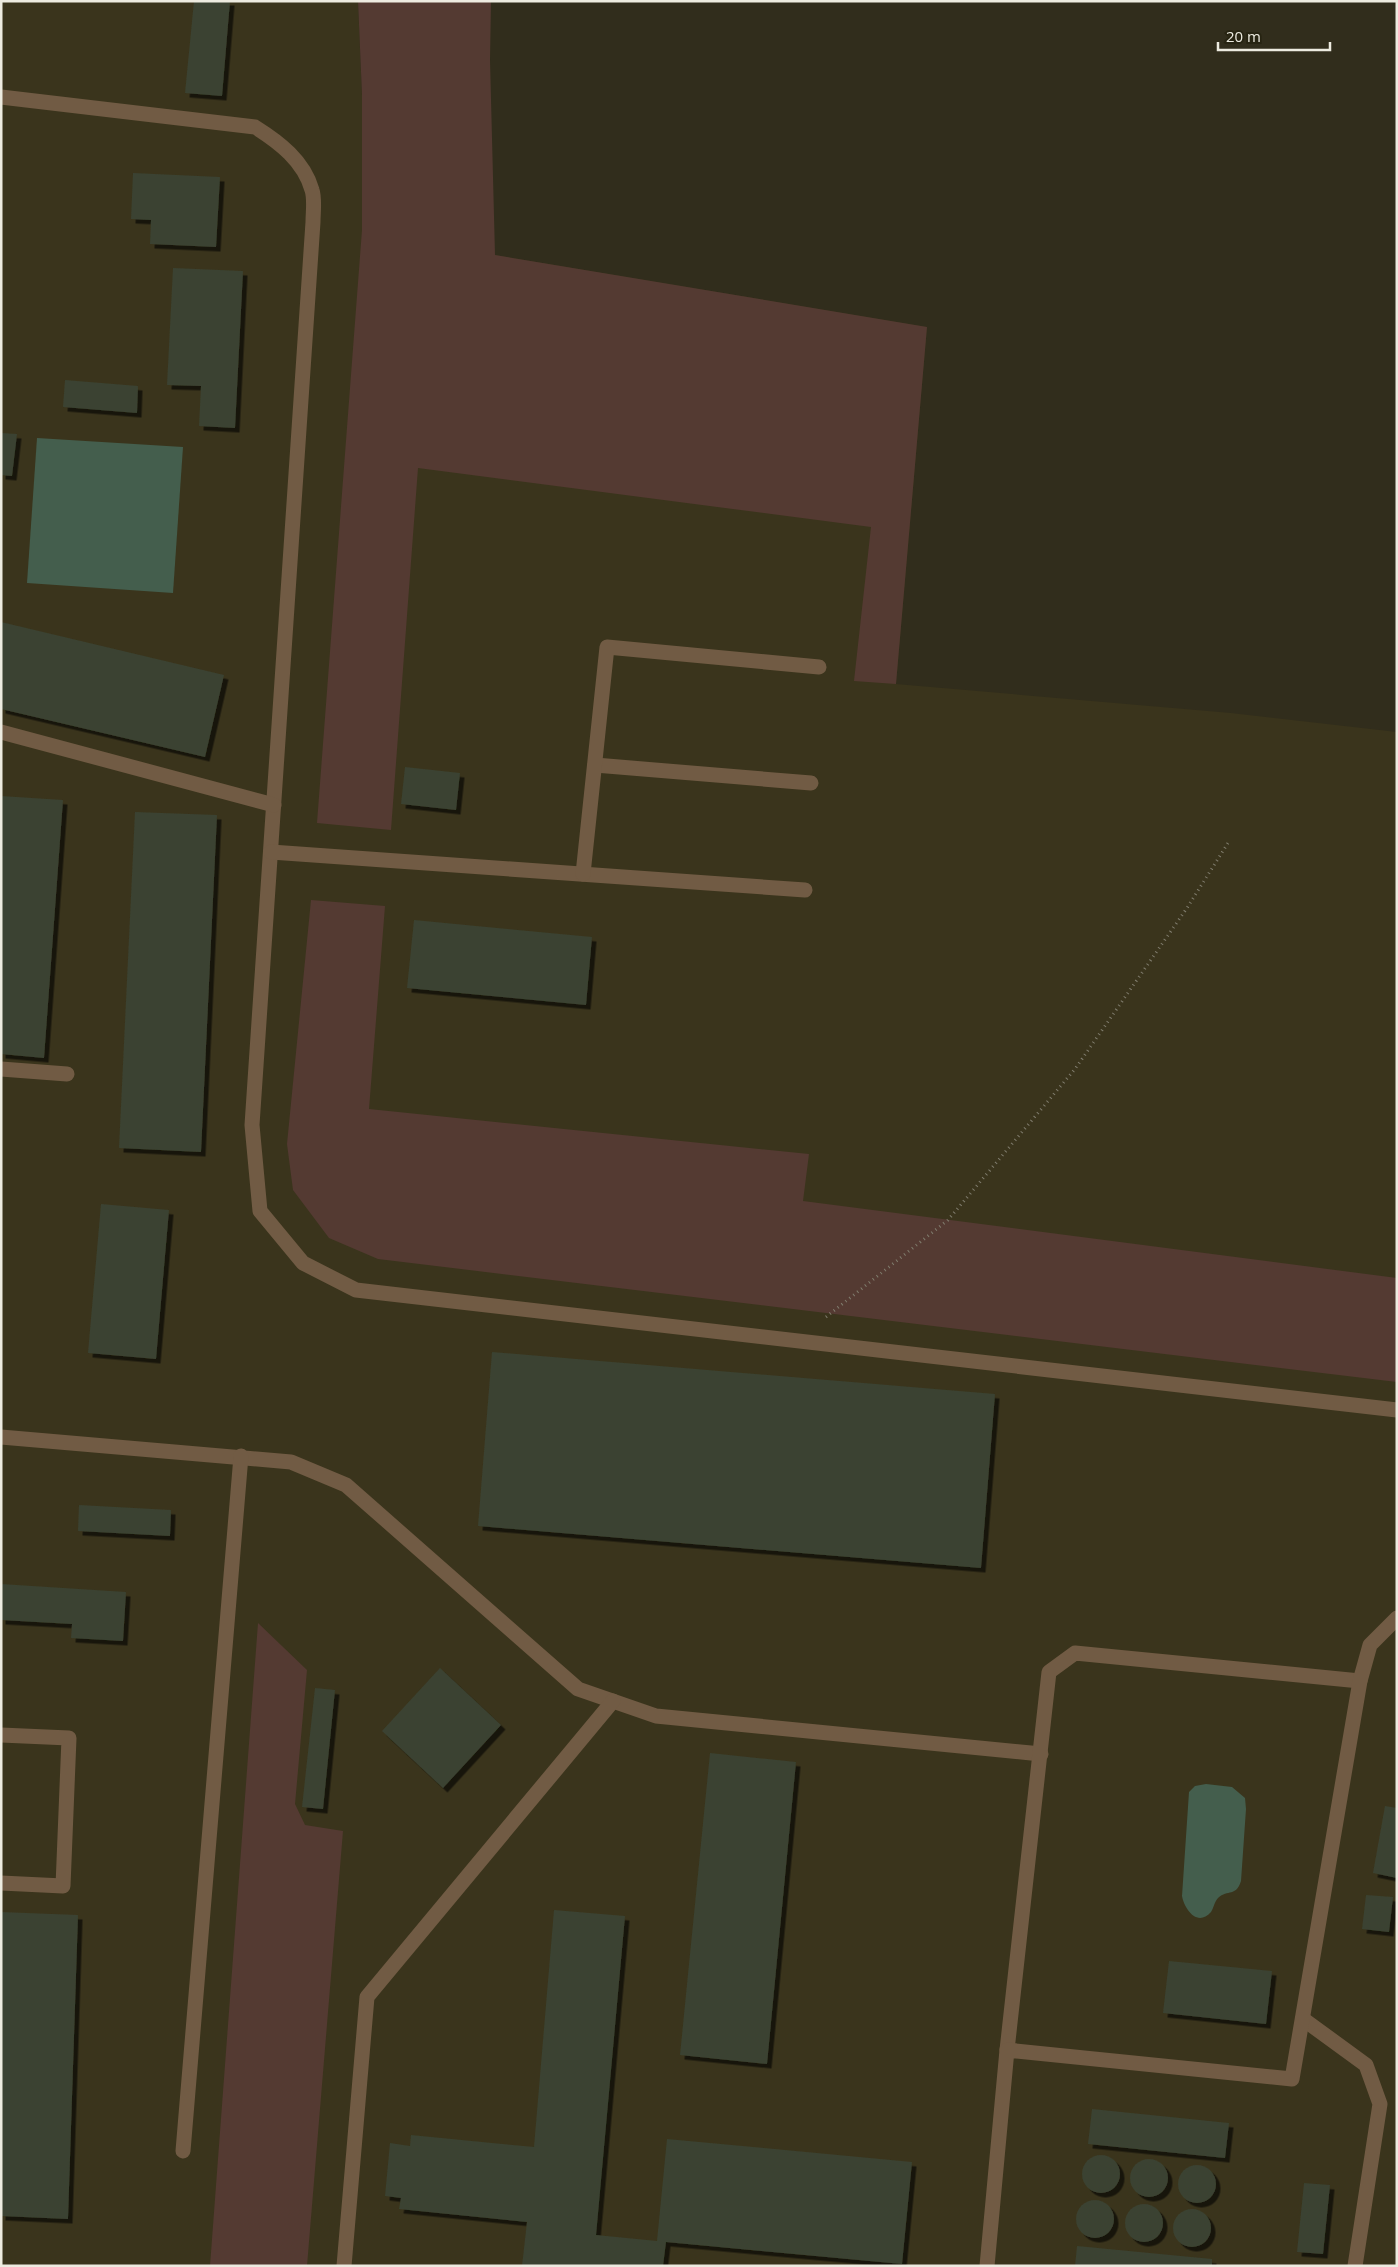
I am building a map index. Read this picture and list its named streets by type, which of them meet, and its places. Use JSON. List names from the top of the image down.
{
  "scale_bar": "20 m"
}
